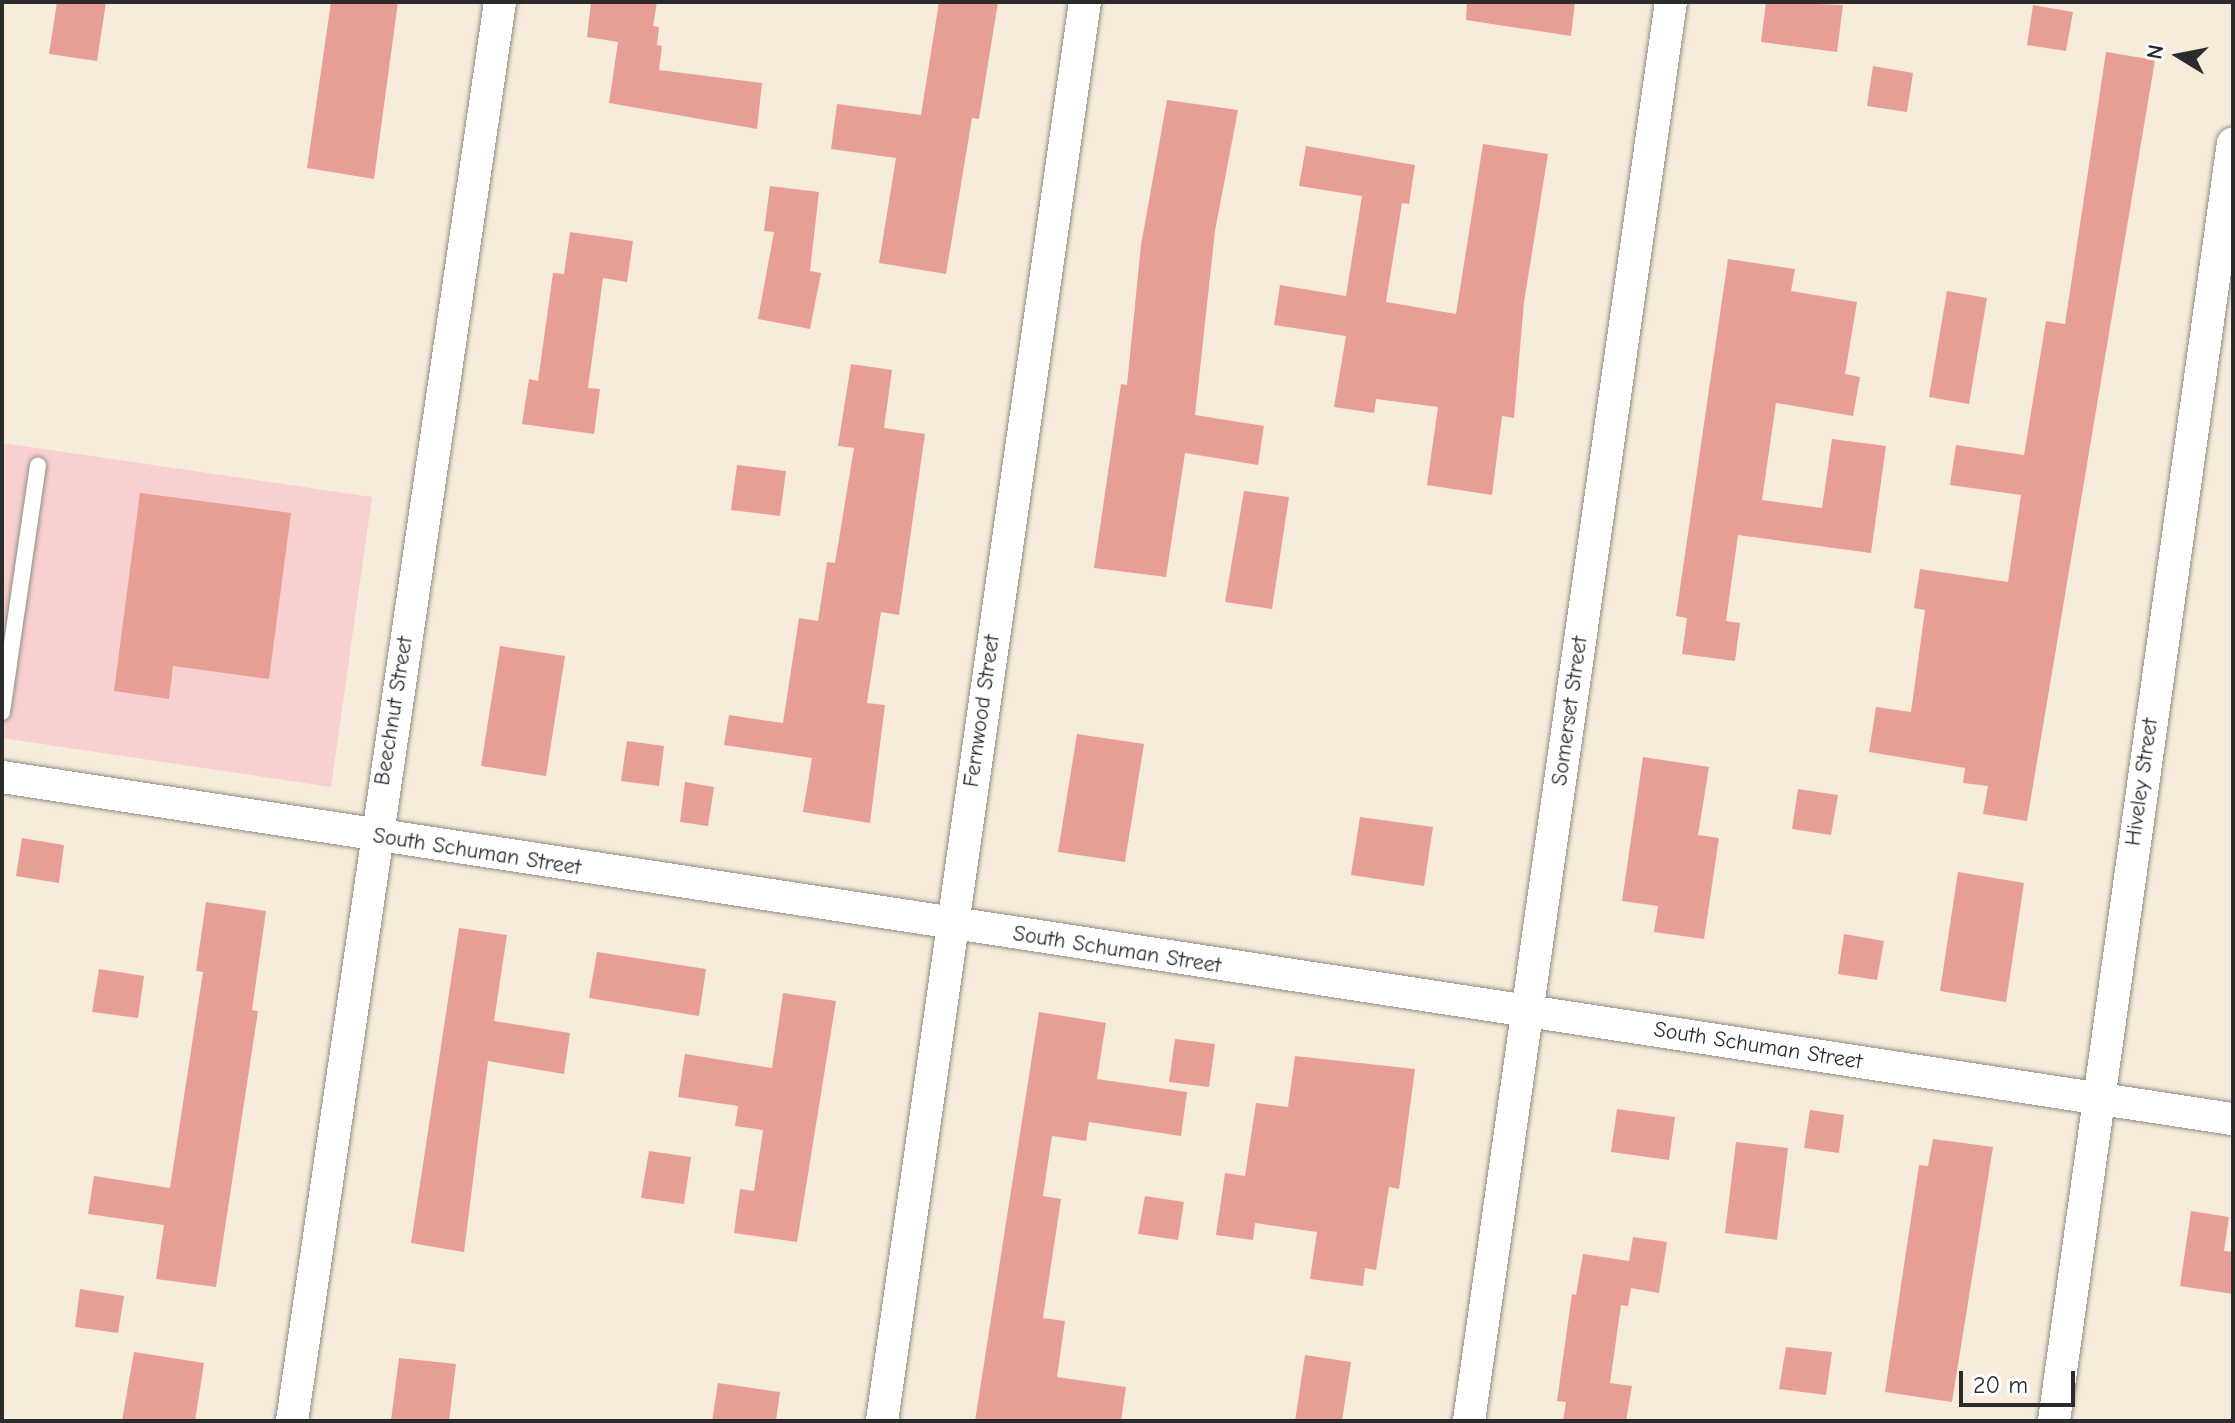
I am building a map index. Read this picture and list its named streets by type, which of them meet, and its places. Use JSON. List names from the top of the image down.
{
  "streets": {
    "street": [
      "Beechnut Street",
      "Fernwood Street",
      "Somerset Street",
      "Hiveley Street",
      "South Schuman Street"
    ]
  },
  "crossings": [
    ["Beechnut Street", "South Schuman Street"],
    ["Fernwood Street", "South Schuman Street"],
    ["Somerset Street", "South Schuman Street"],
    ["Hiveley Street", "South Schuman Street"]
  ],
  "scale_bar": "20 m",
  "north": "left"
}
